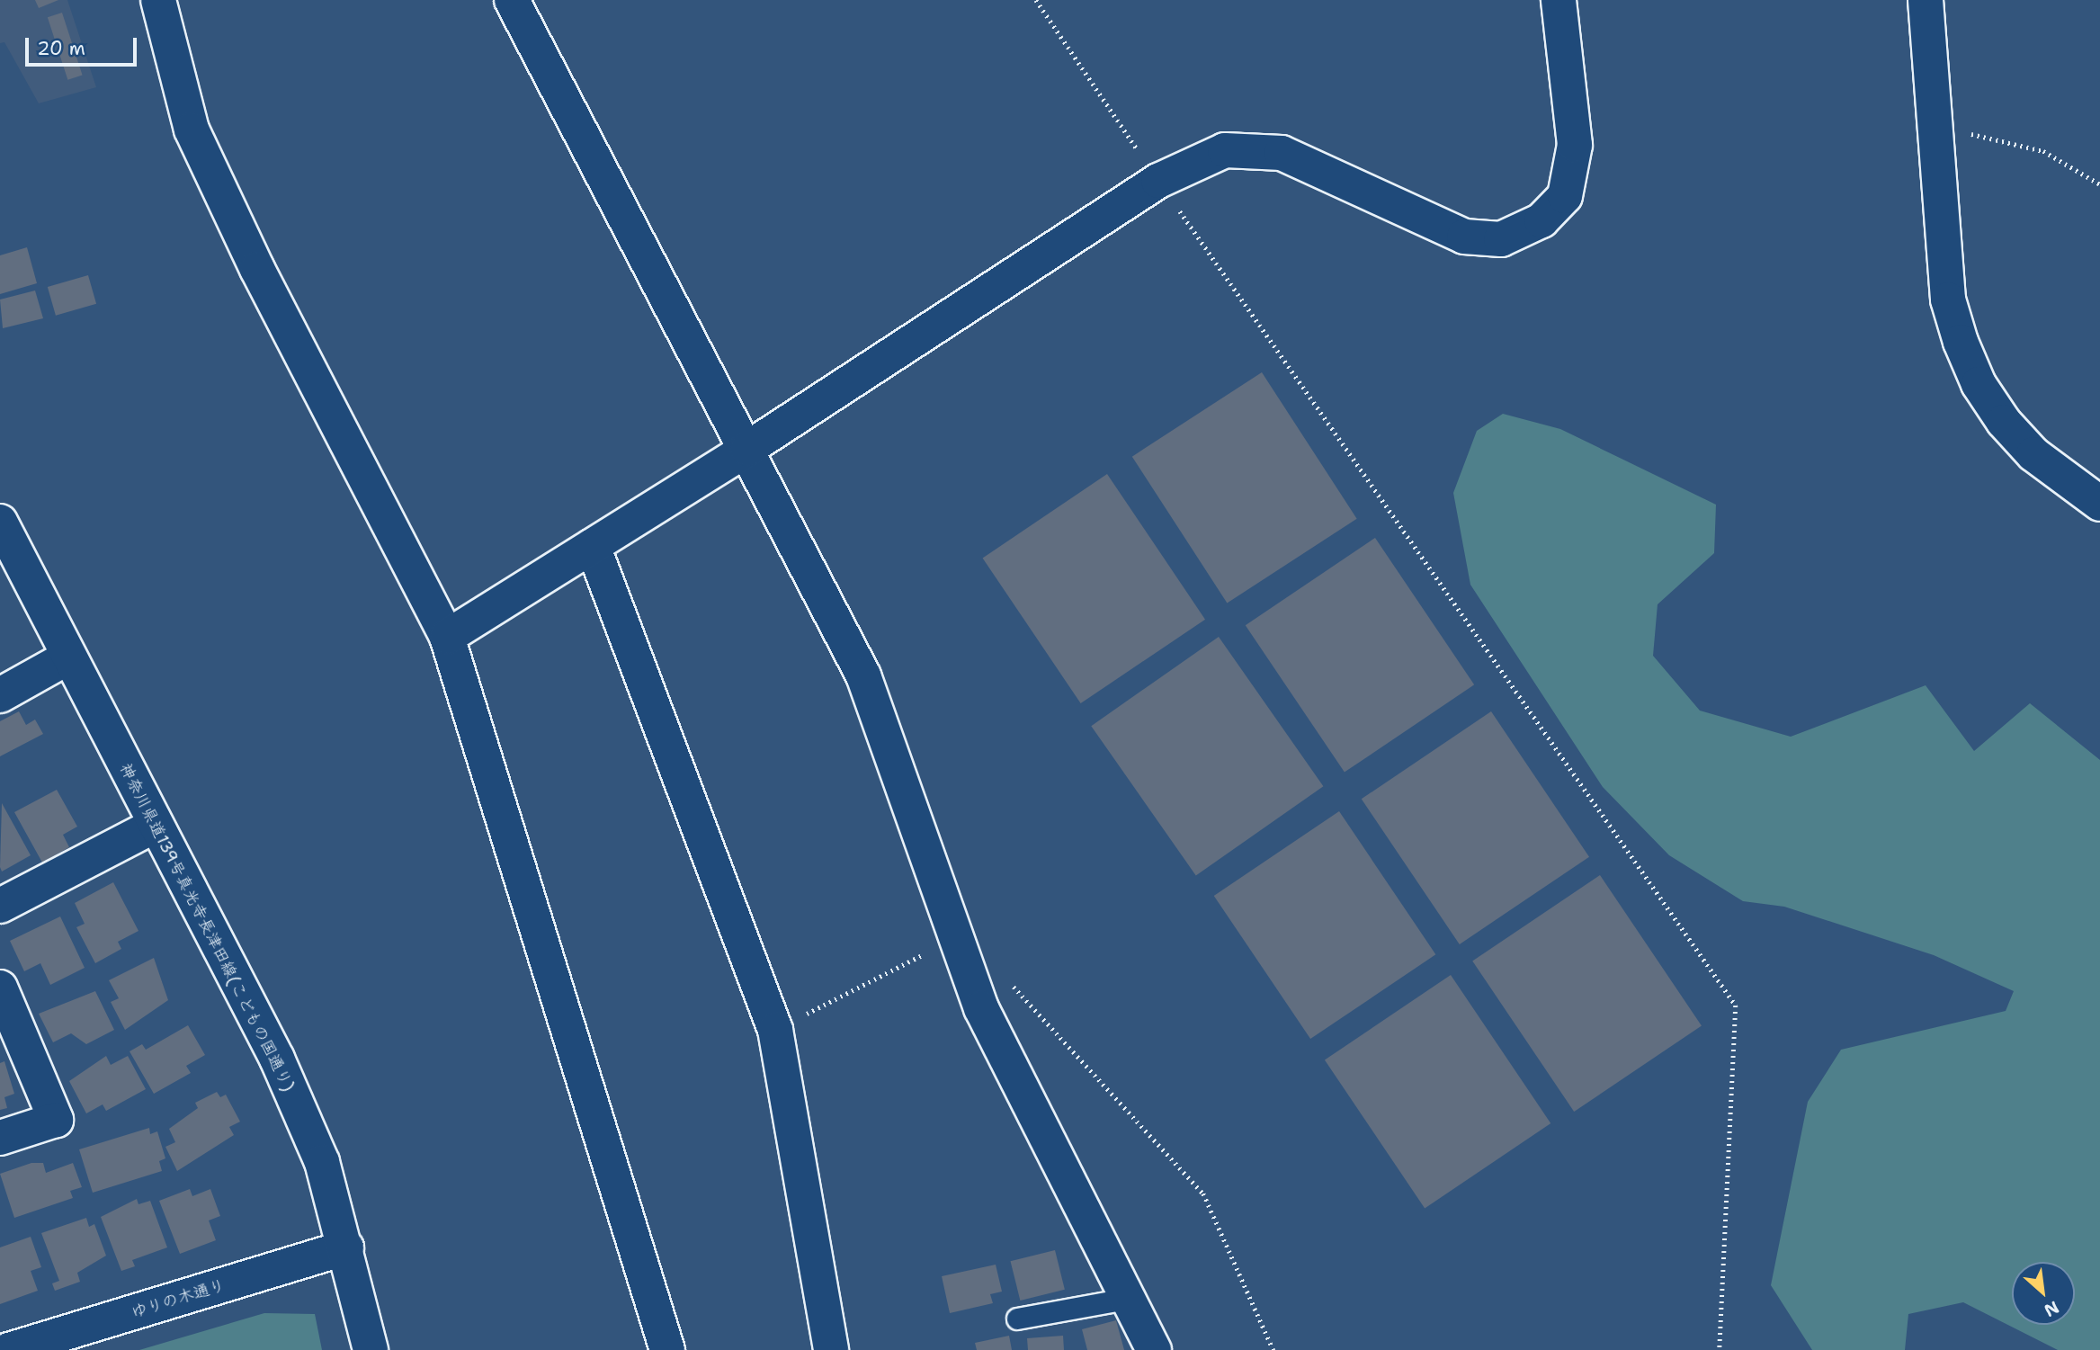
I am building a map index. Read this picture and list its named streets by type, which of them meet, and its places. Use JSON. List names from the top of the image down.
{
  "streets": {
    "street": ["神奈川県道139号真光寺長津田線(こどもの国通り)", "ゆりの木通り"]
  },
  "crossings": [
    ["神奈川県道139号真光寺長津田線(こどもの国通り)", "ゆりの木通り"]
  ],
  "scale_bar": "20 m",
  "north": "bottom right"
}
